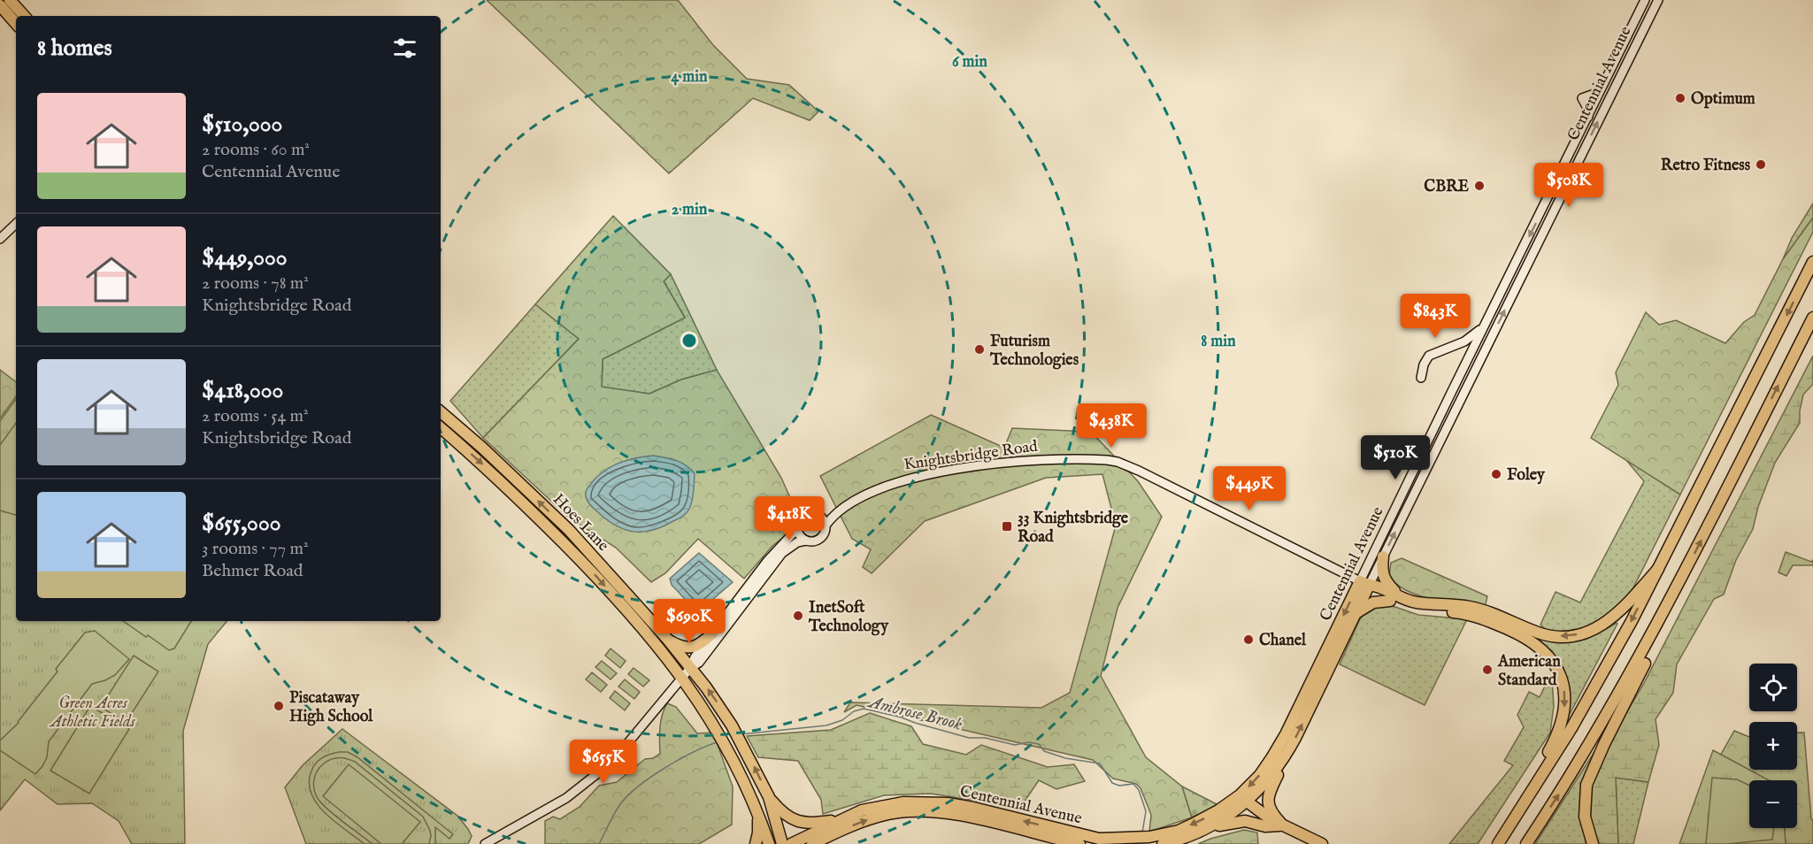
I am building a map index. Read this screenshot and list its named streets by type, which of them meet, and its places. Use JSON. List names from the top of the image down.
{
  "streets": {
    "highway": ["Centennial Avenue", "Hoes Lane"],
    "main road": ["Knightsbridge Road"]
  },
  "crossings": [
    ["Centennial Avenue", "Knightsbridge Road"]
  ],
  "water": ["Ambrose Brook"],
  "parks": ["Green Acres Athletic Fields"],
  "places": {
    "other": [
      "Optimum",
      "Retro Fitness",
      "CBRE",
      "Futurism Technologies",
      "Foley",
      "InetSoft Technology",
      "Chanel",
      "American Standard",
      "Piscataway High School"
    ],
    "transit": ["33 Knightsbridge Road"]
  },
  "page": {
    "heading": "8 homes",
    "list": [
      {
        "name": "$510,000",
        "note": "2 rooms · 60 m² · Centennial Avenue"
      },
      {
        "name": "$449,000",
        "note": "2 rooms · 78 m² · Knightsbridge Road"
      },
      {
        "name": "$418,000",
        "note": "2 rooms · 54 m² · Knightsbridge Road"
      },
      {
        "name": "$655,000",
        "note": "3 rooms · 77 m² · Behmer Road"
      }
    ],
    "price": [
      "$508K",
      "$843K",
      "$438K",
      "$510K",
      "$449K",
      "$418K",
      "$690K",
      "$655K"
    ],
    "map_buttons": ["+", "−"]
  },
  "rings": [
    "6 min",
    "4 min",
    "2 min",
    "8 min"
  ]
}
